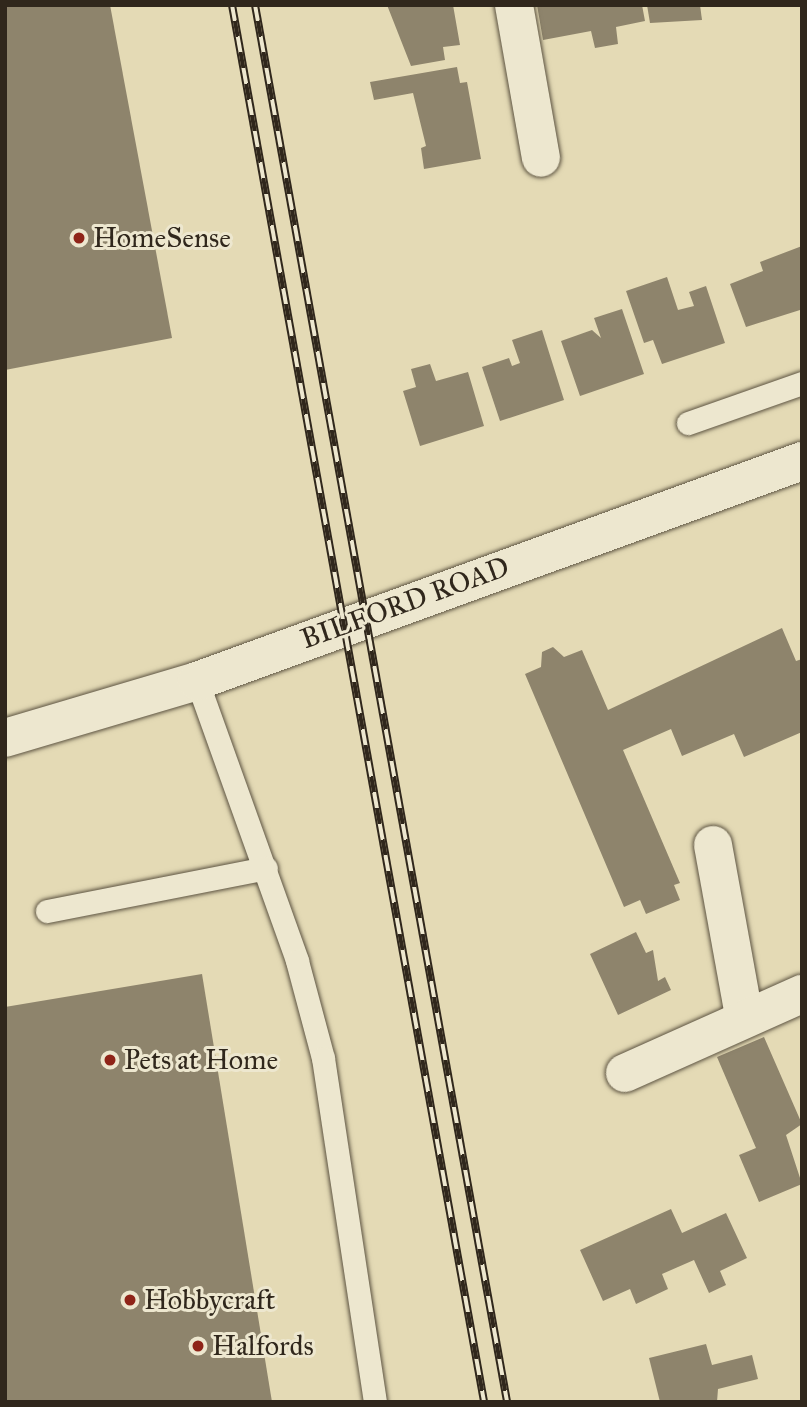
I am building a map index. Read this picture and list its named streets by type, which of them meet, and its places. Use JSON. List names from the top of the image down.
{
  "streets": {
    "street": ["BILFORD ROAD"]
  },
  "places": [
    "HomeSense",
    "Pets at Home",
    "Hobbycraft",
    "Halfords"
  ]
}
